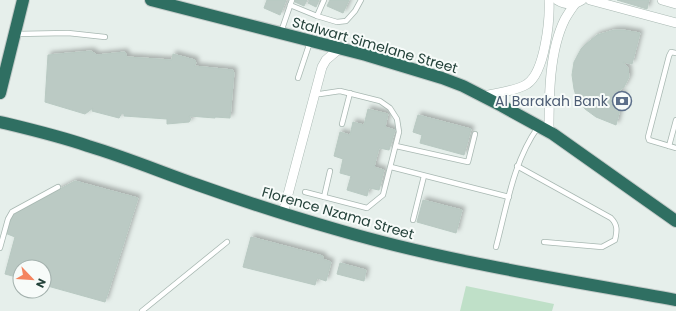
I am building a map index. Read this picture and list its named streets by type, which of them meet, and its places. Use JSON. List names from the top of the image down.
{
  "streets": {
    "highway": ["Stalwart Simelane Street", "Florence Nzama Street"]
  },
  "places": {
    "bank": ["Al Barakah Bank"]
  },
  "north": "bottom right"
}
